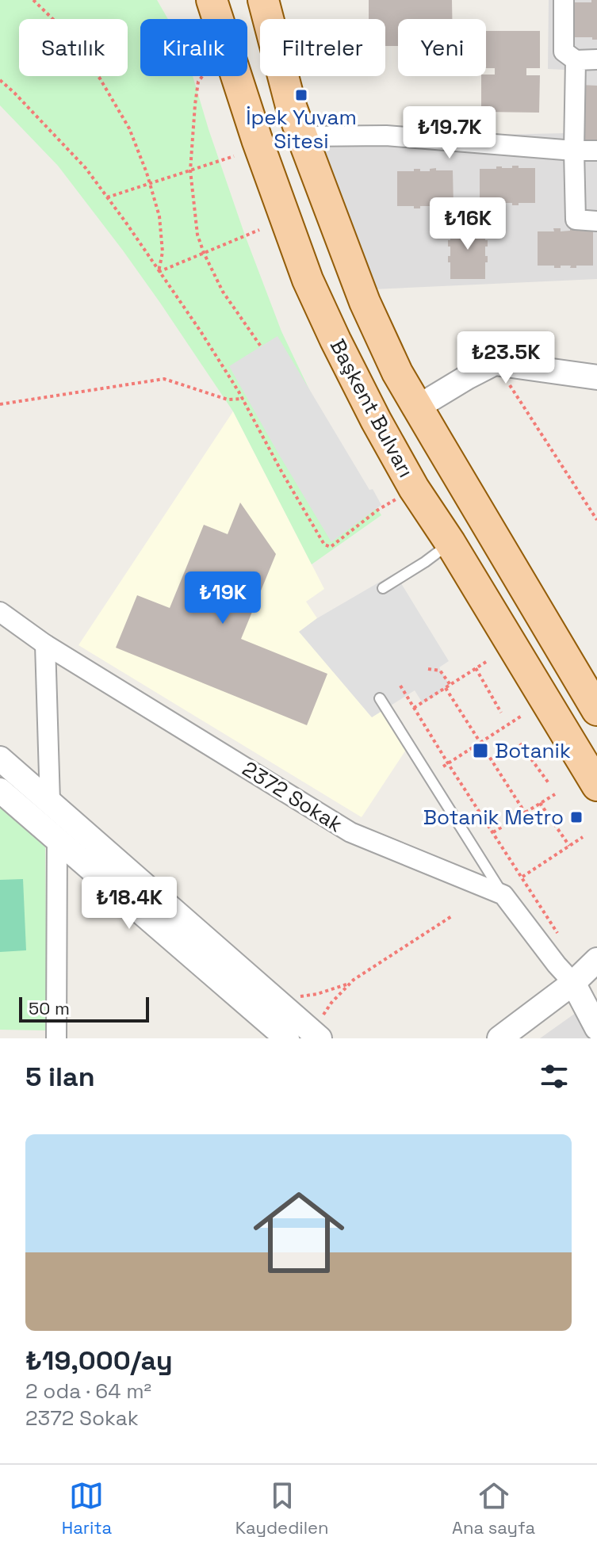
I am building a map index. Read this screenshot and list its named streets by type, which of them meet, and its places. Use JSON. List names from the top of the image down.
{
  "streets": {
    "main road": ["Başkent Bulvarı"],
    "street": ["2372 Sokak"]
  },
  "places": {
    "transit": ["İpek Yuvam Sitesi", "Botanik", "Botanik Metro"]
  },
  "scale_bar": "50 m",
  "page": {
    "chip": [
      "Satılık",
      "Kiralık",
      "Filtreler",
      "Yeni"
    ],
    "price": [
      "₺19.7K",
      "₺16K",
      "₺23.5K",
      "₺19K",
      "₺18.4K"
    ],
    "scale": "50 m",
    "heading": "5 ilan",
    "list": [
      {
        "name": "₺19,000/ay",
        "note": "2 oda · 64 m² · 2372 Sokak"
      }
    ],
    "tabs": ["Harita", "Kaydedilen", "Ana sayfa"]
  }
}
